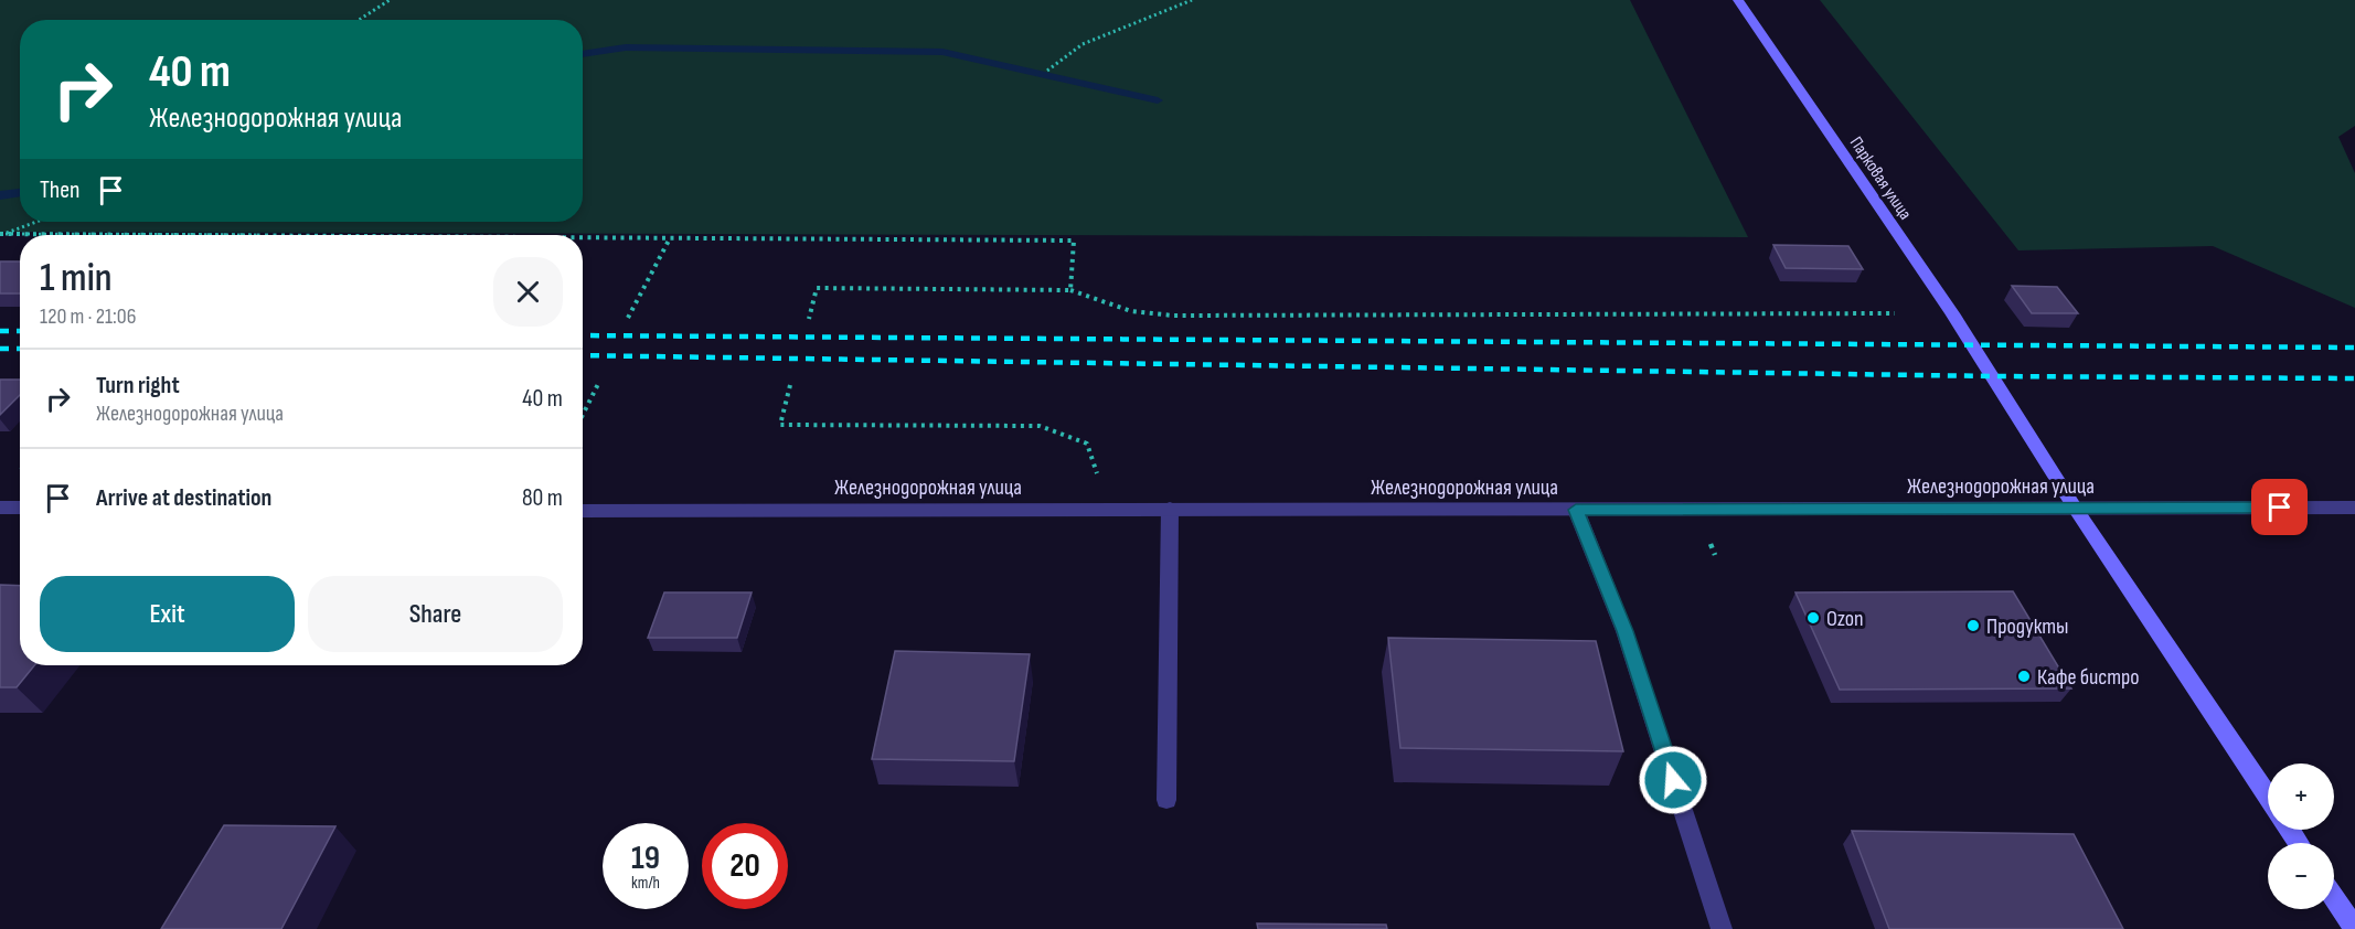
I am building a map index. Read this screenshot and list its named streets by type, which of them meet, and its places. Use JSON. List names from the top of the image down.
{
  "streets": {
    "main road": ["Парковая улица"],
    "street": ["Железнодорожная улица"]
  },
  "crossings": [
    ["Парковая улица", "Железнодорожная улица"]
  ],
  "places": ["Ozon", "Продукты", "Кафе бистро"],
  "page": {
    "turn": ["40 m", "Железнодорожная улица"],
    "then": "Then",
    "heading": ["1 min", "120 m · 21:06"],
    "list": [
      {
        "name": "Turn right",
        "note": "Железнодорожная улица",
        "value": "40 m"
      },
      {
        "name": "Arrive at destination",
        "value": "80 m"
      }
    ],
    "buttons": ["Exit", "Share"],
    "map_buttons": ["+", "−"],
    "speed": "19 km/h",
    "limit": "20"
  }
}
